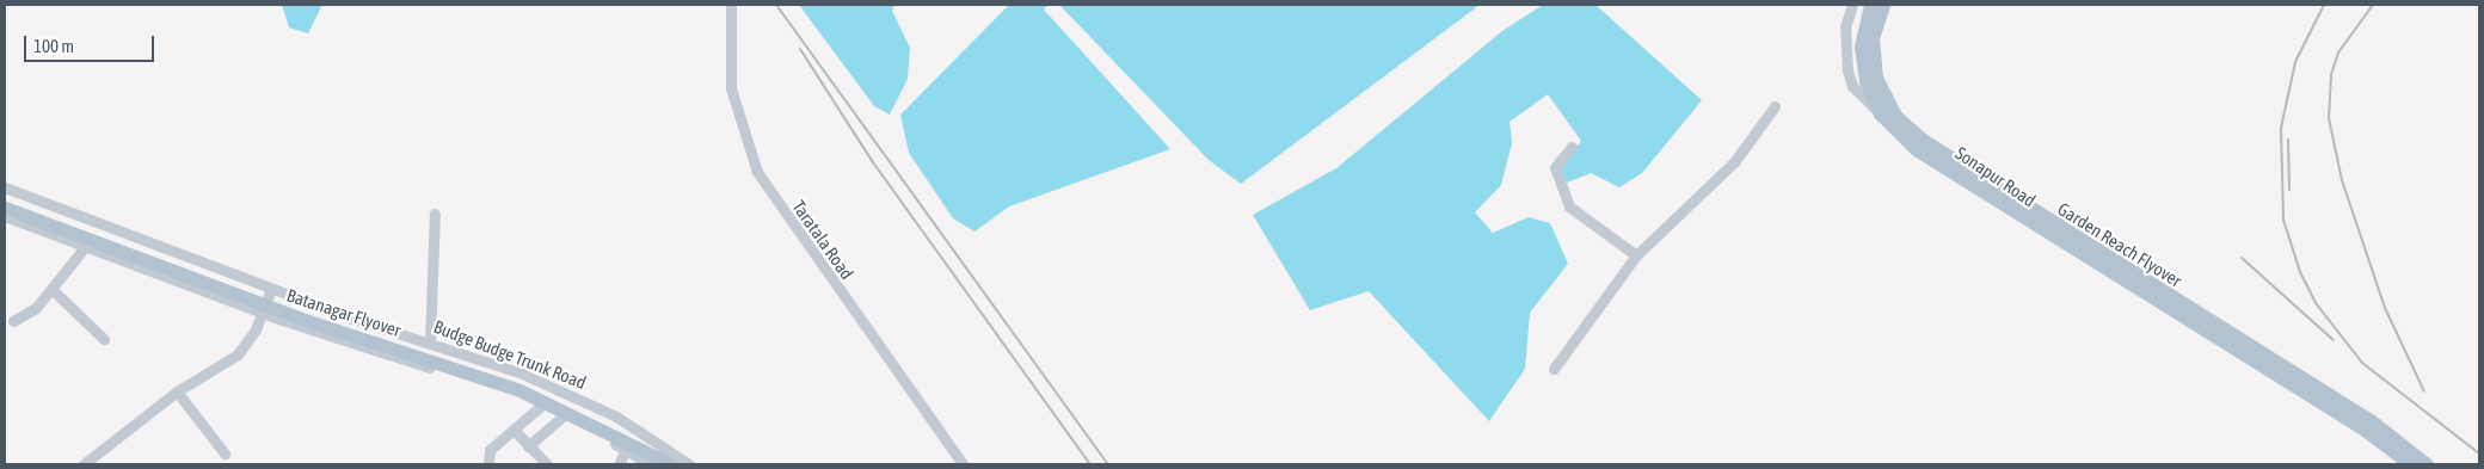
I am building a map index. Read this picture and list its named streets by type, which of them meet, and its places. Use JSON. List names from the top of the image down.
{
  "streets": {
    "main road": ["Garden Reach Flyover", "Batanagar Flyover"],
    "street": ["Sonapur Road", "Taratala Road", "Budge Budge Trunk Road"]
  },
  "crossings": [
    ["Sonapur Road", "Garden Reach Flyover"],
    ["Batanagar Flyover", "Budge Budge Trunk Road"]
  ],
  "scale_bar": "100 m"
}
